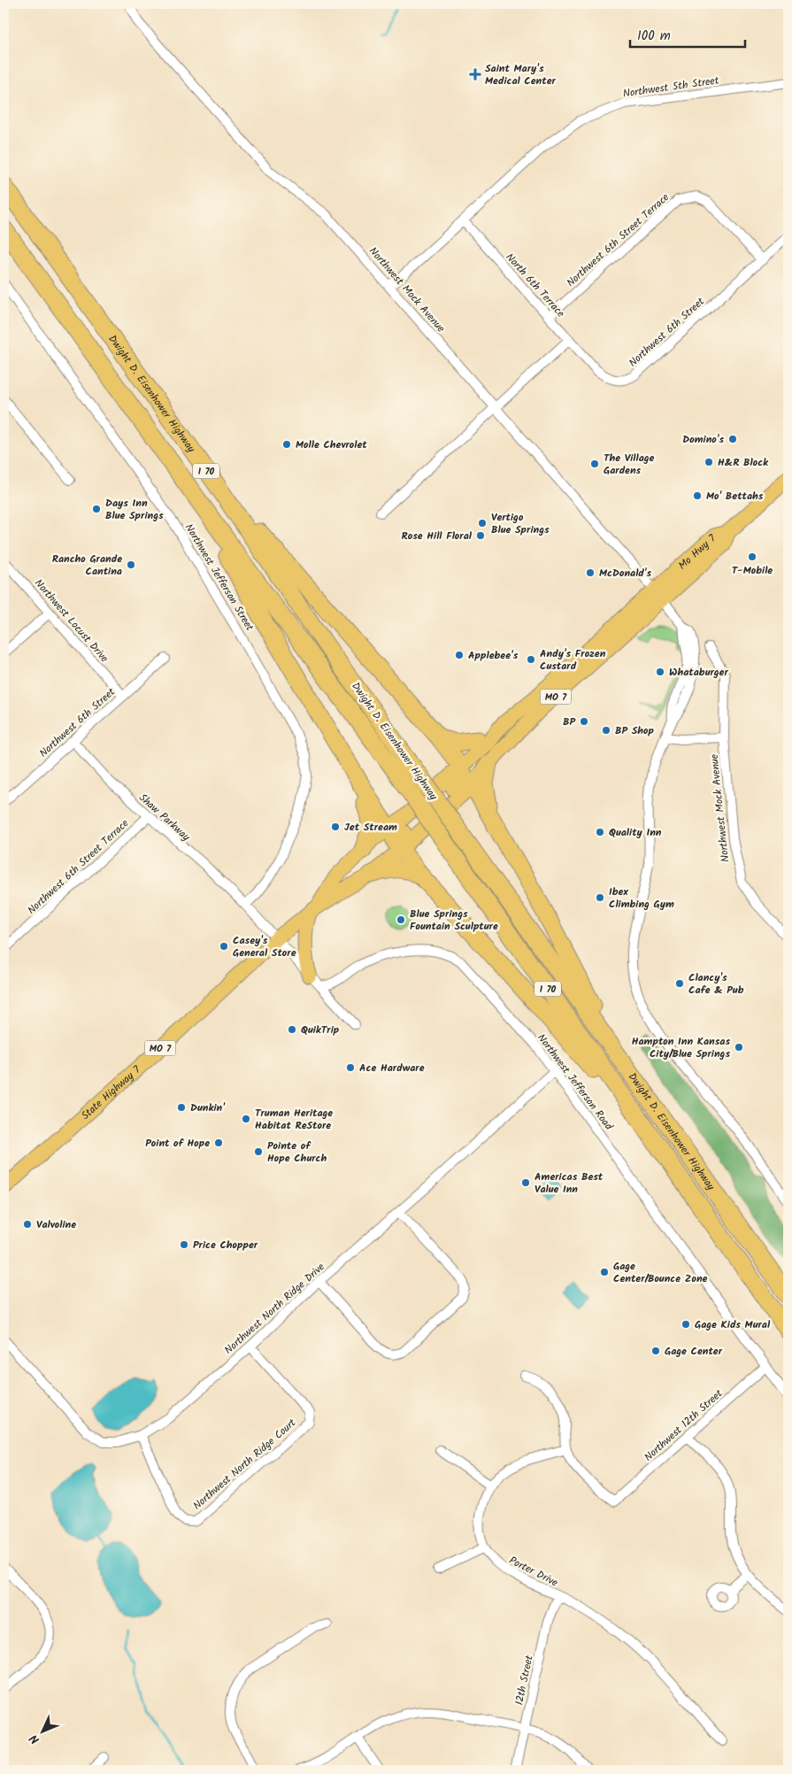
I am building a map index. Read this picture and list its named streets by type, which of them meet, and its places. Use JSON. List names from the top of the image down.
{
  "streets": {
    "highway": ["Dwight D. Eisenhower Highway", "I 70"],
    "main road": ["Mo Hwy 7", "MO 7", "State Highway 7"],
    "street": [
      "Northwest 5th Street",
      "Northwest 6th Street Terrace",
      "North 6th Terrace",
      "Northwest Mock Avenue",
      "Northwest 6th Street",
      "Northwest Jefferson Street",
      "Northwest Locust Drive",
      "Shaw Parkway",
      "Northwest Jefferson Road",
      "Northwest North Ridge Drive",
      "Northwest 12th Street",
      "Northwest North Ridge Court",
      "Porter Drive",
      "12th Street"
    ]
  },
  "crossings": [
    ["Northwest 5th Street", "North 6th Terrace"],
    ["Northwest 5th Street", "Northwest Mock Avenue"],
    ["Northwest 6th Street Terrace", "North 6th Terrace"],
    ["Northwest 6th Street Terrace", "Northwest 6th Street"],
    ["Northwest 6th Street Terrace", "Shaw Parkway"],
    ["North 6th Terrace", "Northwest 6th Street"],
    ["Northwest Mock Avenue", "Mo Hwy 7"],
    ["Northwest 6th Street", "Northwest Locust Drive"],
    ["Northwest 6th Street", "Shaw Parkway"],
    ["Mo Hwy 7", "MO 7"],
    ["Northwest Jefferson Street", "Shaw Parkway"],
    ["MO 7", "State Highway 7"],
    ["Shaw Parkway", "State Highway 7"],
    ["Northwest Jefferson Road", "Northwest North Ridge Drive"],
    ["Northwest Jefferson Road", "Northwest 12th Street"],
    ["Northwest North Ridge Drive", "Northwest North Ridge Court"],
    ["Northwest 12th Street", "Porter Drive"],
    ["Porter Drive", "12th Street"]
  ],
  "places": {
    "health": ["Saint Mary's Medical Center"],
    "other": [
      "Domino's",
      "Molle Chevrolet",
      "H&R Block",
      "The Village Gardens",
      "Mo' Bettahs",
      "Days Inn Blue Springs",
      "Vertigo Blue Springs",
      "Rose Hill Floral",
      "T-Mobile",
      "Rancho Grande Cantina",
      "McDonald's",
      "Applebee's",
      "Andy's Frozen Custard",
      "Whataburger",
      "BP",
      "BP Shop",
      "Jet Stream",
      "Quality Inn",
      "Ibex Climbing Gym",
      "Blue Springs Fountain Sculpture",
      "Casey's General Store",
      "Clancy's Cafe & Pub",
      "QuikTrip",
      "Hampton Inn Kansas City/Blue Springs",
      "Ace Hardware",
      "Dunkin'",
      "Truman Heritage Habitat ReStore",
      "Point of Hope",
      "Pointe of Hope Church",
      "Americas Best Value Inn",
      "Valvoline",
      "Price Chopper",
      "Gage Center/Bounce Zone",
      "Gage Kids Mural",
      "Gage Center"
    ]
  },
  "scale_bar": "100 m",
  "north": "bottom left"
}
